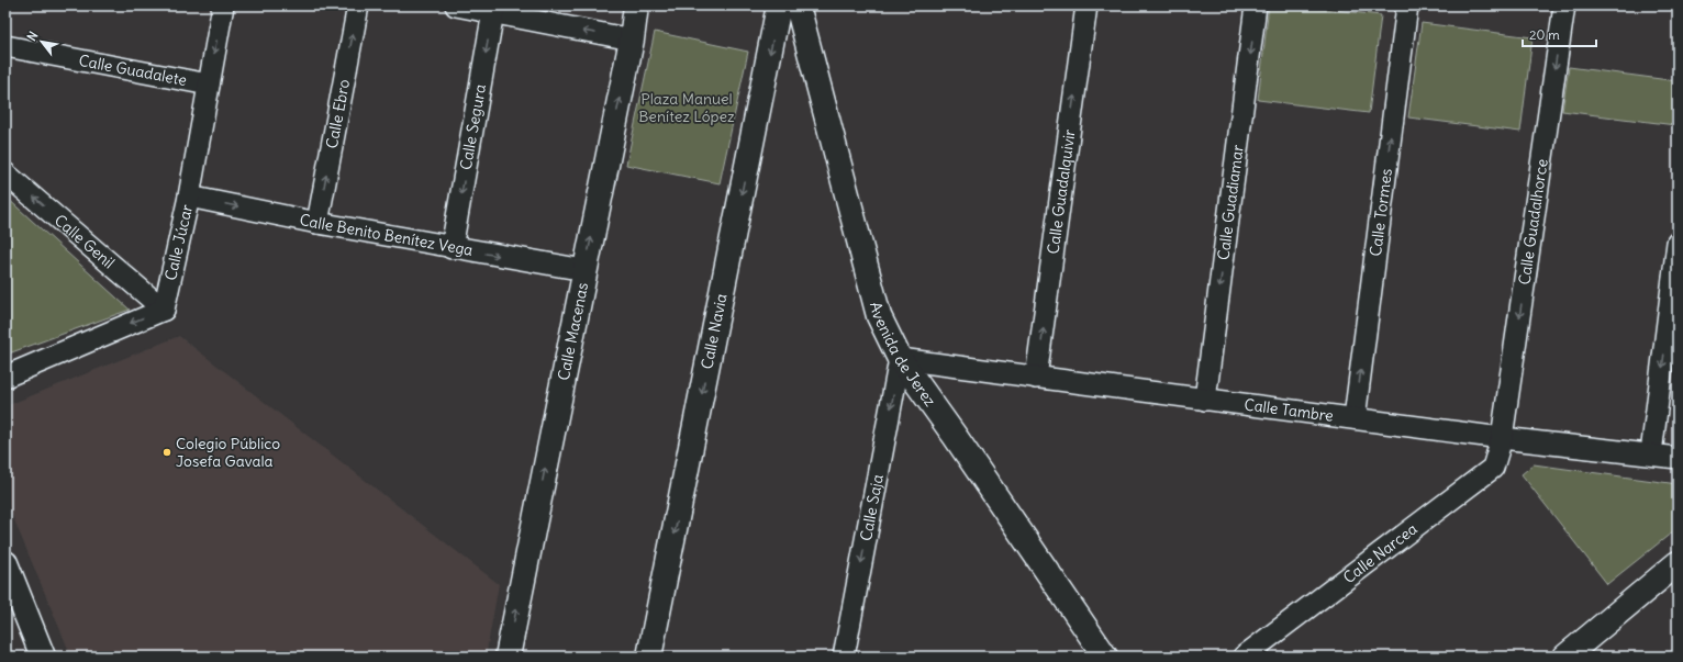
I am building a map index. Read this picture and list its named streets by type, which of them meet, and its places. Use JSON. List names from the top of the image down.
{
  "streets": {
    "street": [
      "Calle Guadalete",
      "Calle Ebro",
      "Calle Segura",
      "Calle Guadalquivir",
      "Calle Guadiamar",
      "Calle Tormes",
      "Calle Guadalhorce",
      "Calle Benito Benítez Vega",
      "Calle Genil",
      "Calle Júcar",
      "Calle Navia",
      "Calle Macenas",
      "Avenida de Jerez",
      "Calle Tambre",
      "Calle Saja",
      "Calle Narcea"
    ]
  },
  "crossings": [
    ["Calle Guadalete", "Calle Júcar"],
    ["Calle Ebro", "Calle Benito Benítez Vega"],
    ["Calle Segura", "Calle Benito Benítez Vega"],
    ["Calle Guadalquivir", "Calle Tambre"],
    ["Calle Guadiamar", "Calle Tambre"],
    ["Calle Tormes", "Calle Tambre"],
    ["Calle Guadalhorce", "Calle Tambre"],
    ["Calle Guadalhorce", "Calle Narcea"],
    ["Calle Benito Benítez Vega", "Calle Júcar"],
    ["Calle Benito Benítez Vega", "Calle Macenas"],
    ["Calle Genil", "Calle Júcar"],
    ["Avenida de Jerez", "Calle Tambre"],
    ["Avenida de Jerez", "Calle Saja"],
    ["Calle Tambre", "Calle Saja"],
    ["Calle Tambre", "Calle Narcea"]
  ],
  "one_way": [
    "Calle Ebro",
    "Calle Segura",
    "Calle Guadalquivir",
    "Calle Guadiamar",
    "Calle Tormes",
    "Calle Benito Benítez Vega",
    "Calle Genil",
    "Calle Navia",
    "Calle Macenas",
    "Calle Saja"
  ],
  "parks": ["Plaza Manuel Benítez López"],
  "places": ["Colegio Público Josefa Gavala"],
  "scale_bar": "20 m",
  "north": "top left"
}
